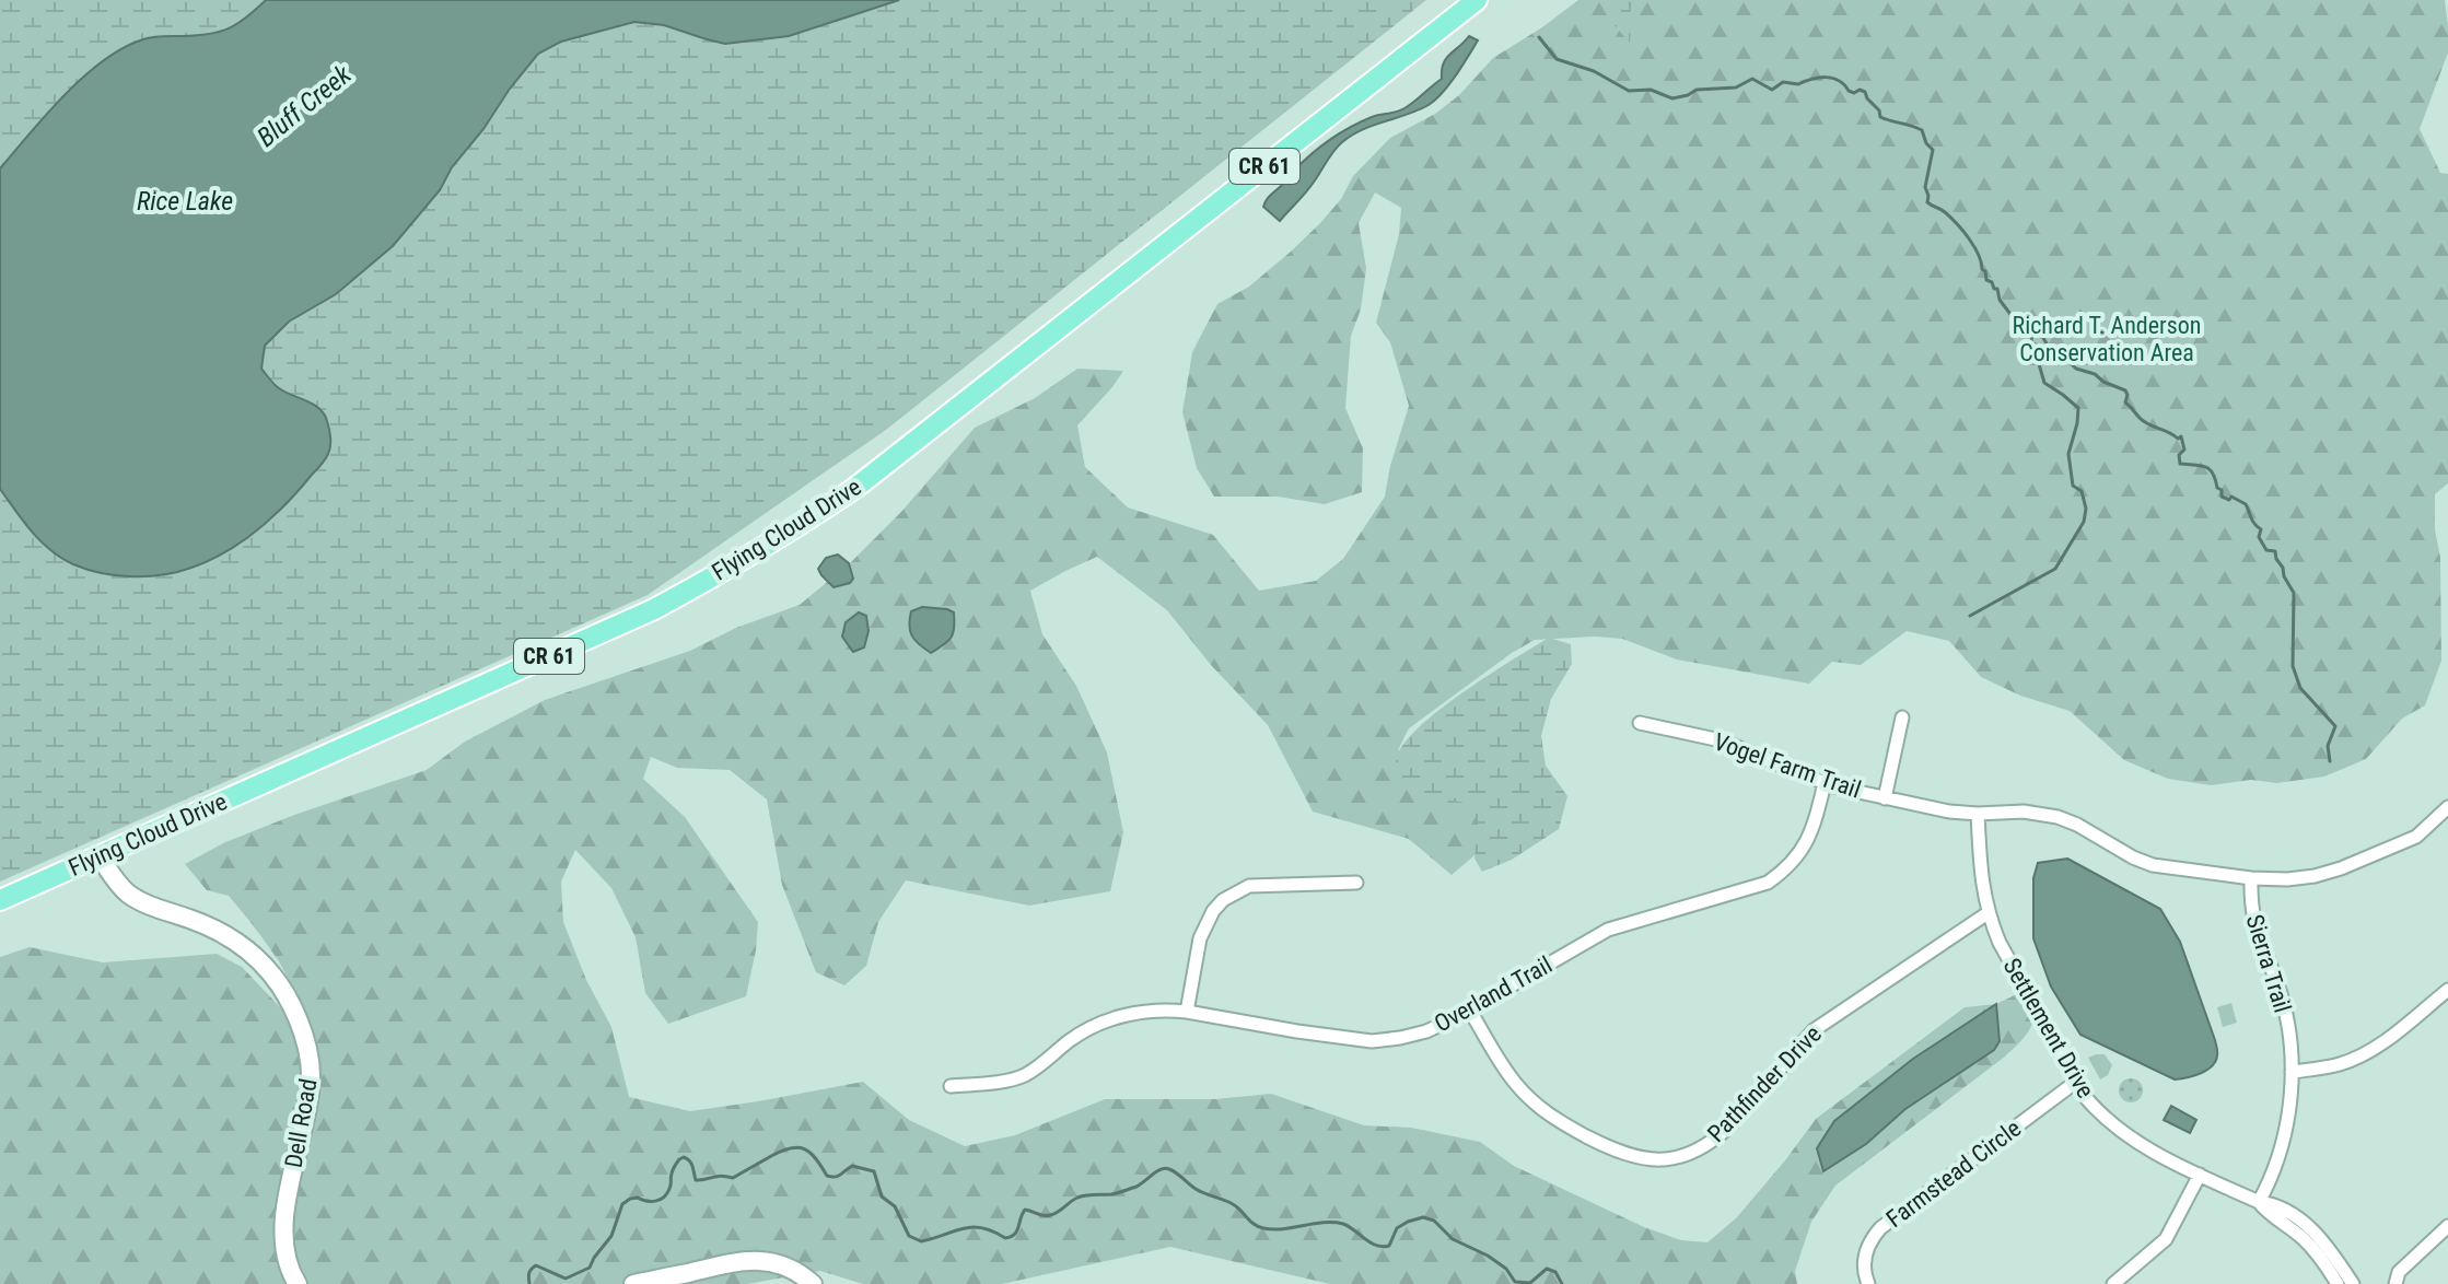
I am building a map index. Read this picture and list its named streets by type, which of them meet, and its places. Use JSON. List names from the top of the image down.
{
  "streets": {
    "main road": ["CR 61", "Flying Cloud Drive"],
    "street": [
      "Vogel Farm Trail",
      "Sierra Trail",
      "Overland Trail",
      "Settlement Drive",
      "Pathfinder Drive",
      "Dell Road",
      "Farmstead Circle"
    ]
  },
  "crossings": [
    ["Flying Cloud Drive", "Dell Road"],
    ["Vogel Farm Trail", "Sierra Trail"],
    ["Vogel Farm Trail", "Overland Trail"],
    ["Vogel Farm Trail", "Settlement Drive"],
    ["Sierra Trail", "Settlement Drive"],
    ["Overland Trail", "Pathfinder Drive"],
    ["Settlement Drive", "Pathfinder Drive"],
    ["Settlement Drive", "Farmstead Circle"]
  ],
  "water": ["Bluff Creek", "Rice Lake"],
  "parks": ["Richard T. Anderson Conservation Area"]
}
